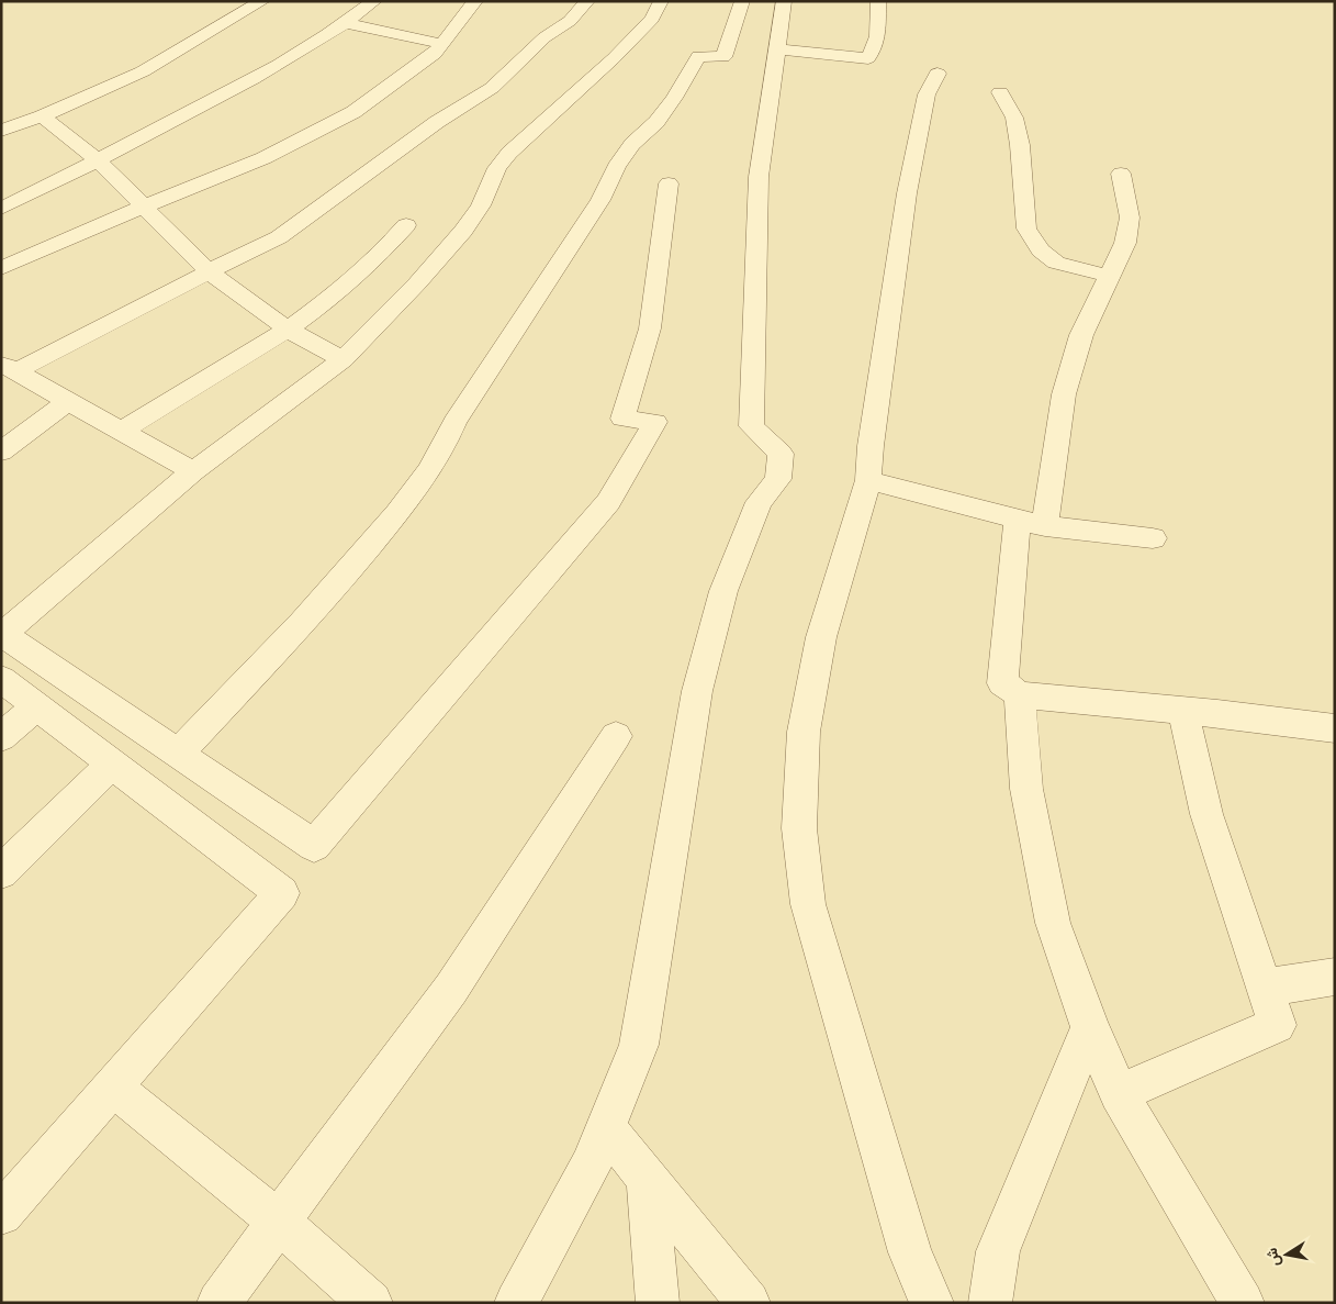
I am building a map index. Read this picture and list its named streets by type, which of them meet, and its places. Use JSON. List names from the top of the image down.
{
  "north": "left"
}
